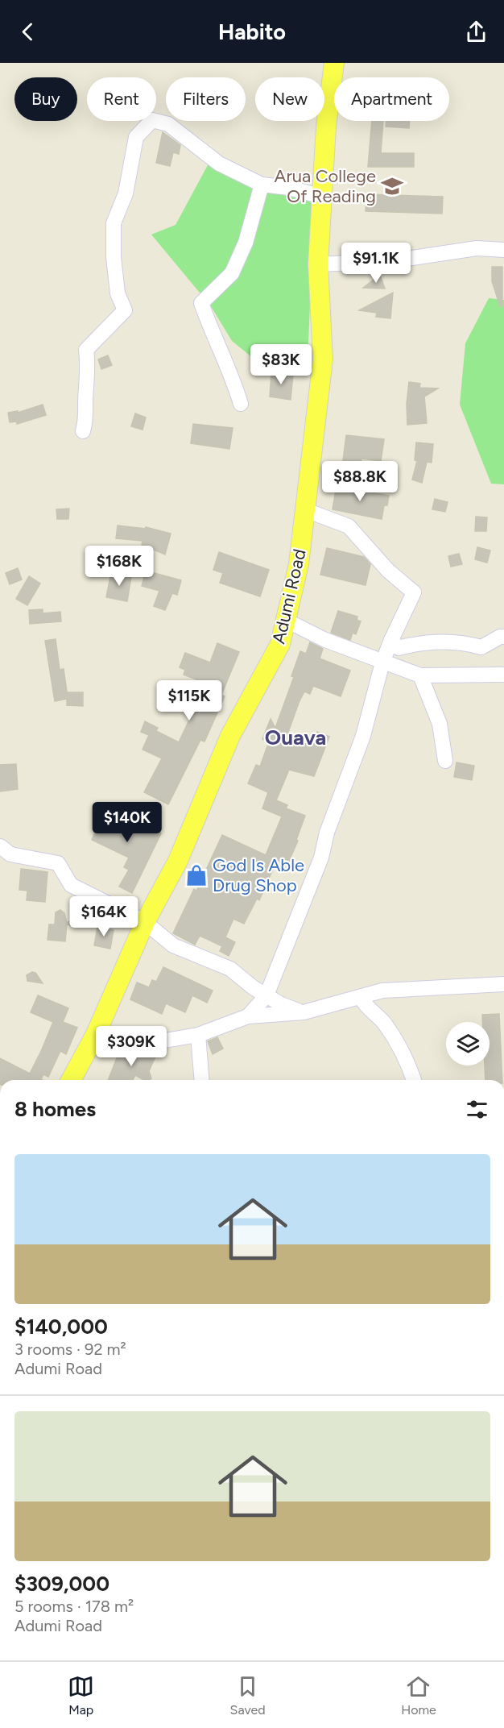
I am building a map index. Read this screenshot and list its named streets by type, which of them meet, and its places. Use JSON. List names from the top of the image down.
{
  "streets": {
    "main road": ["Adumi Road"]
  },
  "districts": ["Ouava"],
  "places": {
    "school or university": ["Arua College Of Reading"],
    "shop": ["God Is Able Drug Shop"]
  },
  "page": {
    "header": "Habito",
    "chip": [
      "Buy",
      "Rent",
      "Filters",
      "New",
      "Apartment"
    ],
    "price": [
      "$91.1K",
      "$83K",
      "$88.8K",
      "$168K",
      "$115K",
      "$140K",
      "$164K",
      "$309K"
    ],
    "heading": "8 homes",
    "list": [
      {
        "name": "$140,000",
        "note": "3 rooms · 92 m² · Adumi Road"
      },
      {
        "name": "$309,000",
        "note": "5 rooms · 178 m² · Adumi Road"
      }
    ],
    "tabs": ["Map", "Saved", "Home"]
  }
}
